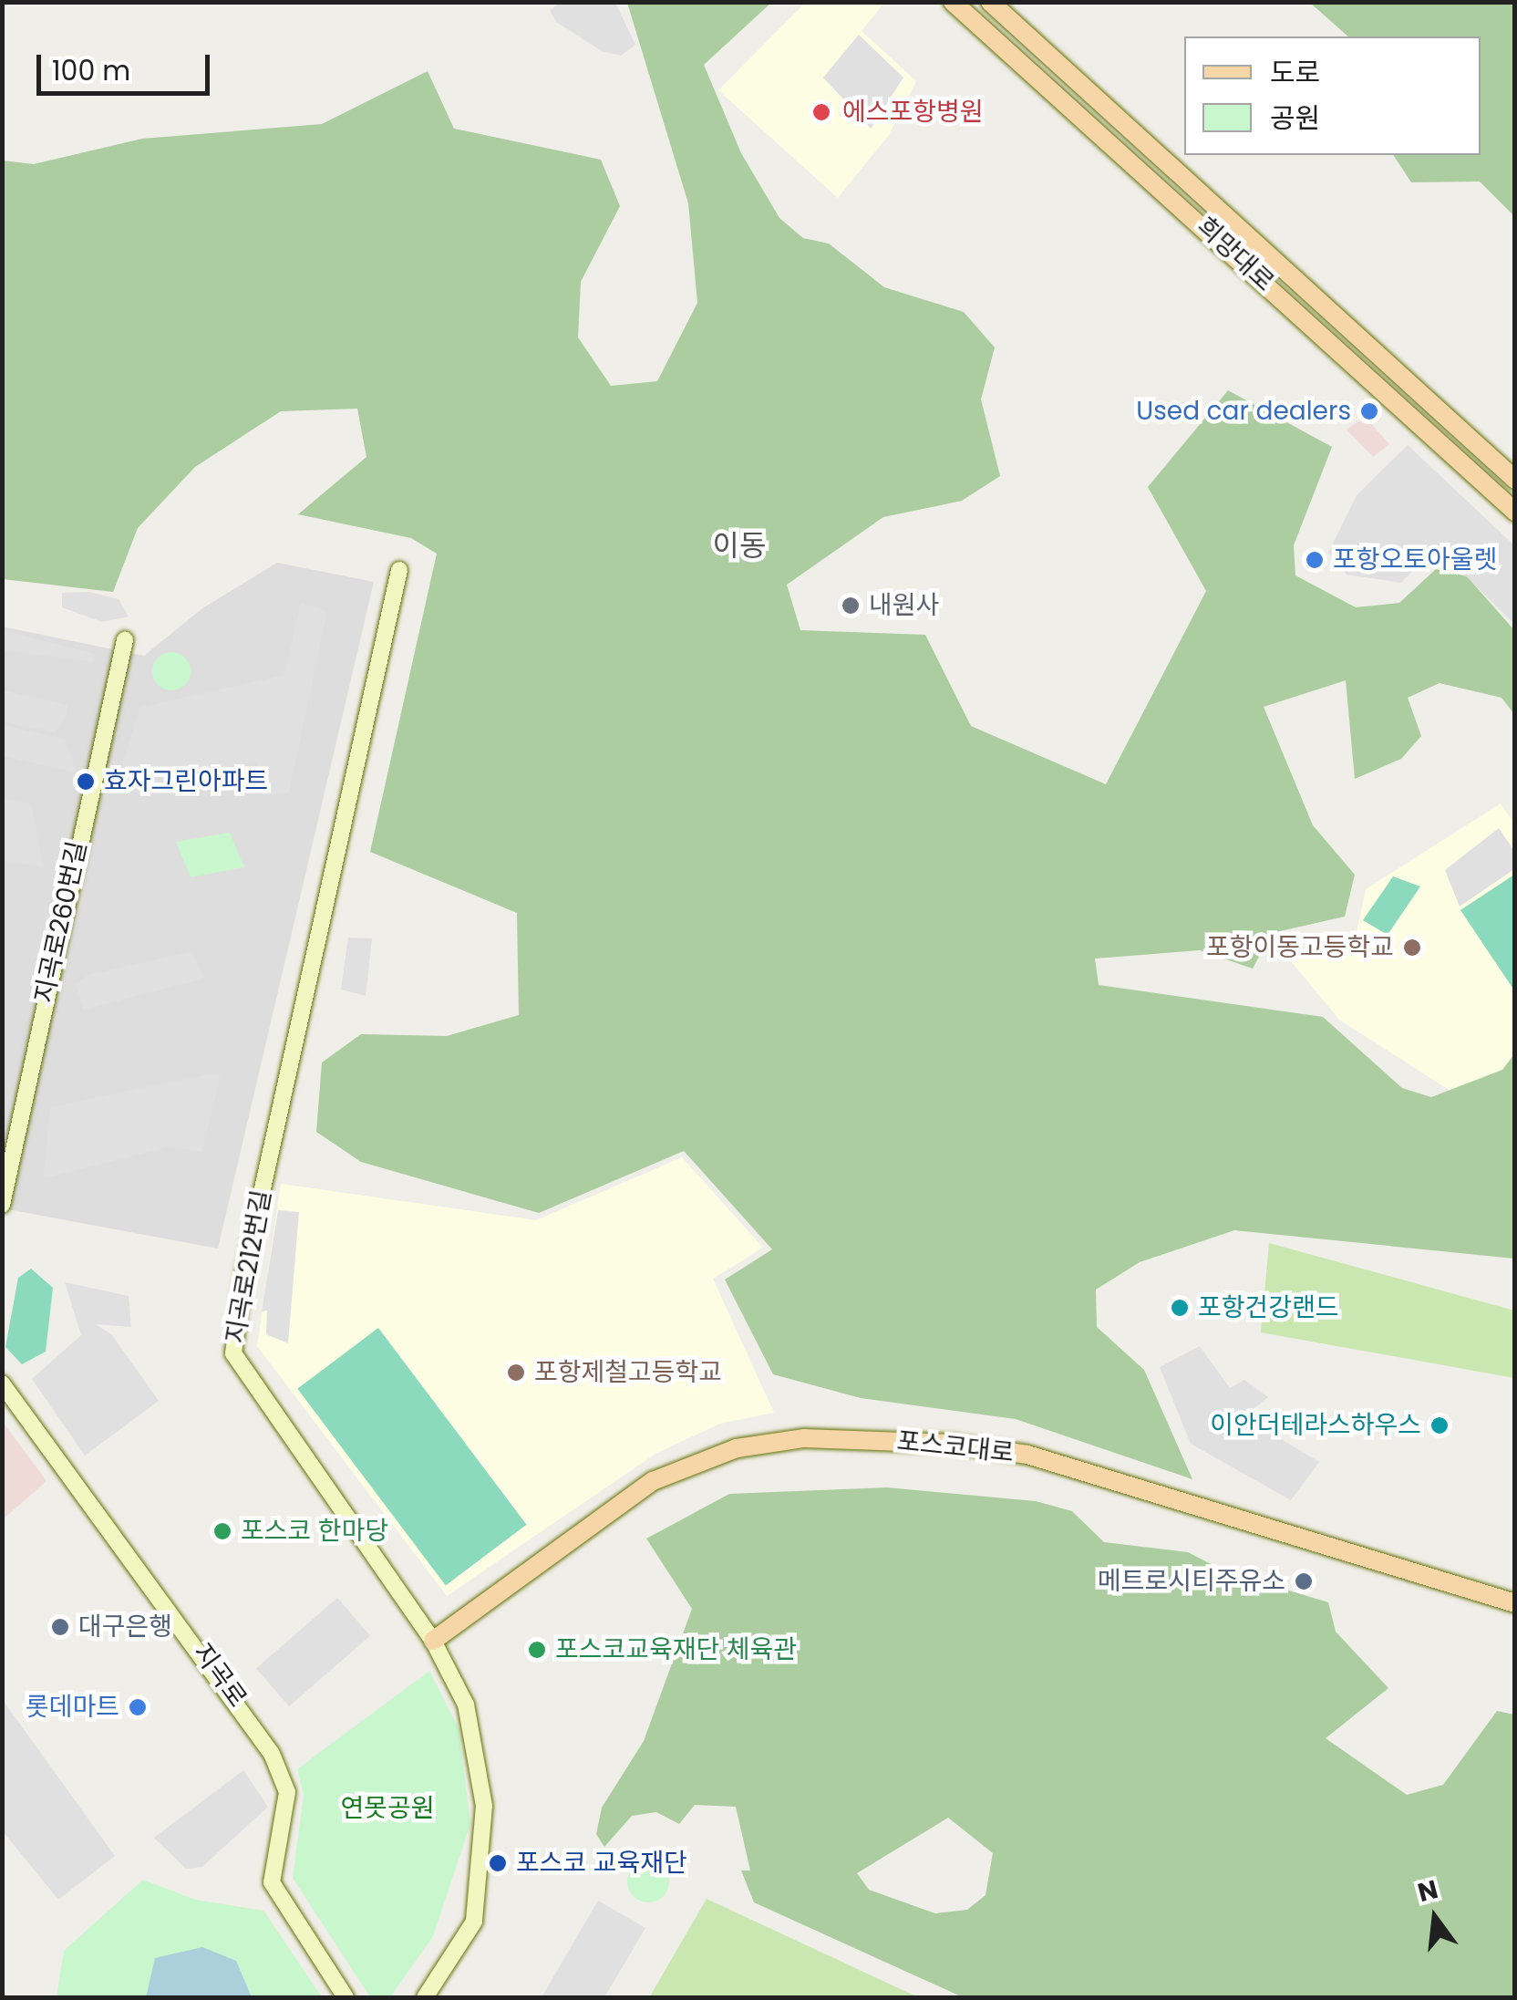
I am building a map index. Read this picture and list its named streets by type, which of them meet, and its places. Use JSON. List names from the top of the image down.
{
  "streets": {
    "main road": ["희망대로", "포스코대로"],
    "street": ["지곡로260번길", "지곡로212번길", "지곡로"]
  },
  "crossings": [
    ["지곡로212번길", "포스코대로"]
  ],
  "districts": ["이동"],
  "parks": ["연못공원"],
  "places": [
    "에스포항병원",
    "Used car dealers",
    "포항오토아울렛",
    "내원사",
    "효자그린아파트",
    "포항이동고등학교",
    "포항건강랜드",
    "포항제철고등학교",
    "이안더테라스하우스",
    "포스코 한마당",
    "메트로시티주유소",
    "대구은행",
    "포스코교육재단 체육관",
    "롯데마트",
    "포스코 교육재단"
  ],
  "legend": ["도로", "공원"],
  "scale_bar": "100 m",
  "north": "top"
}
